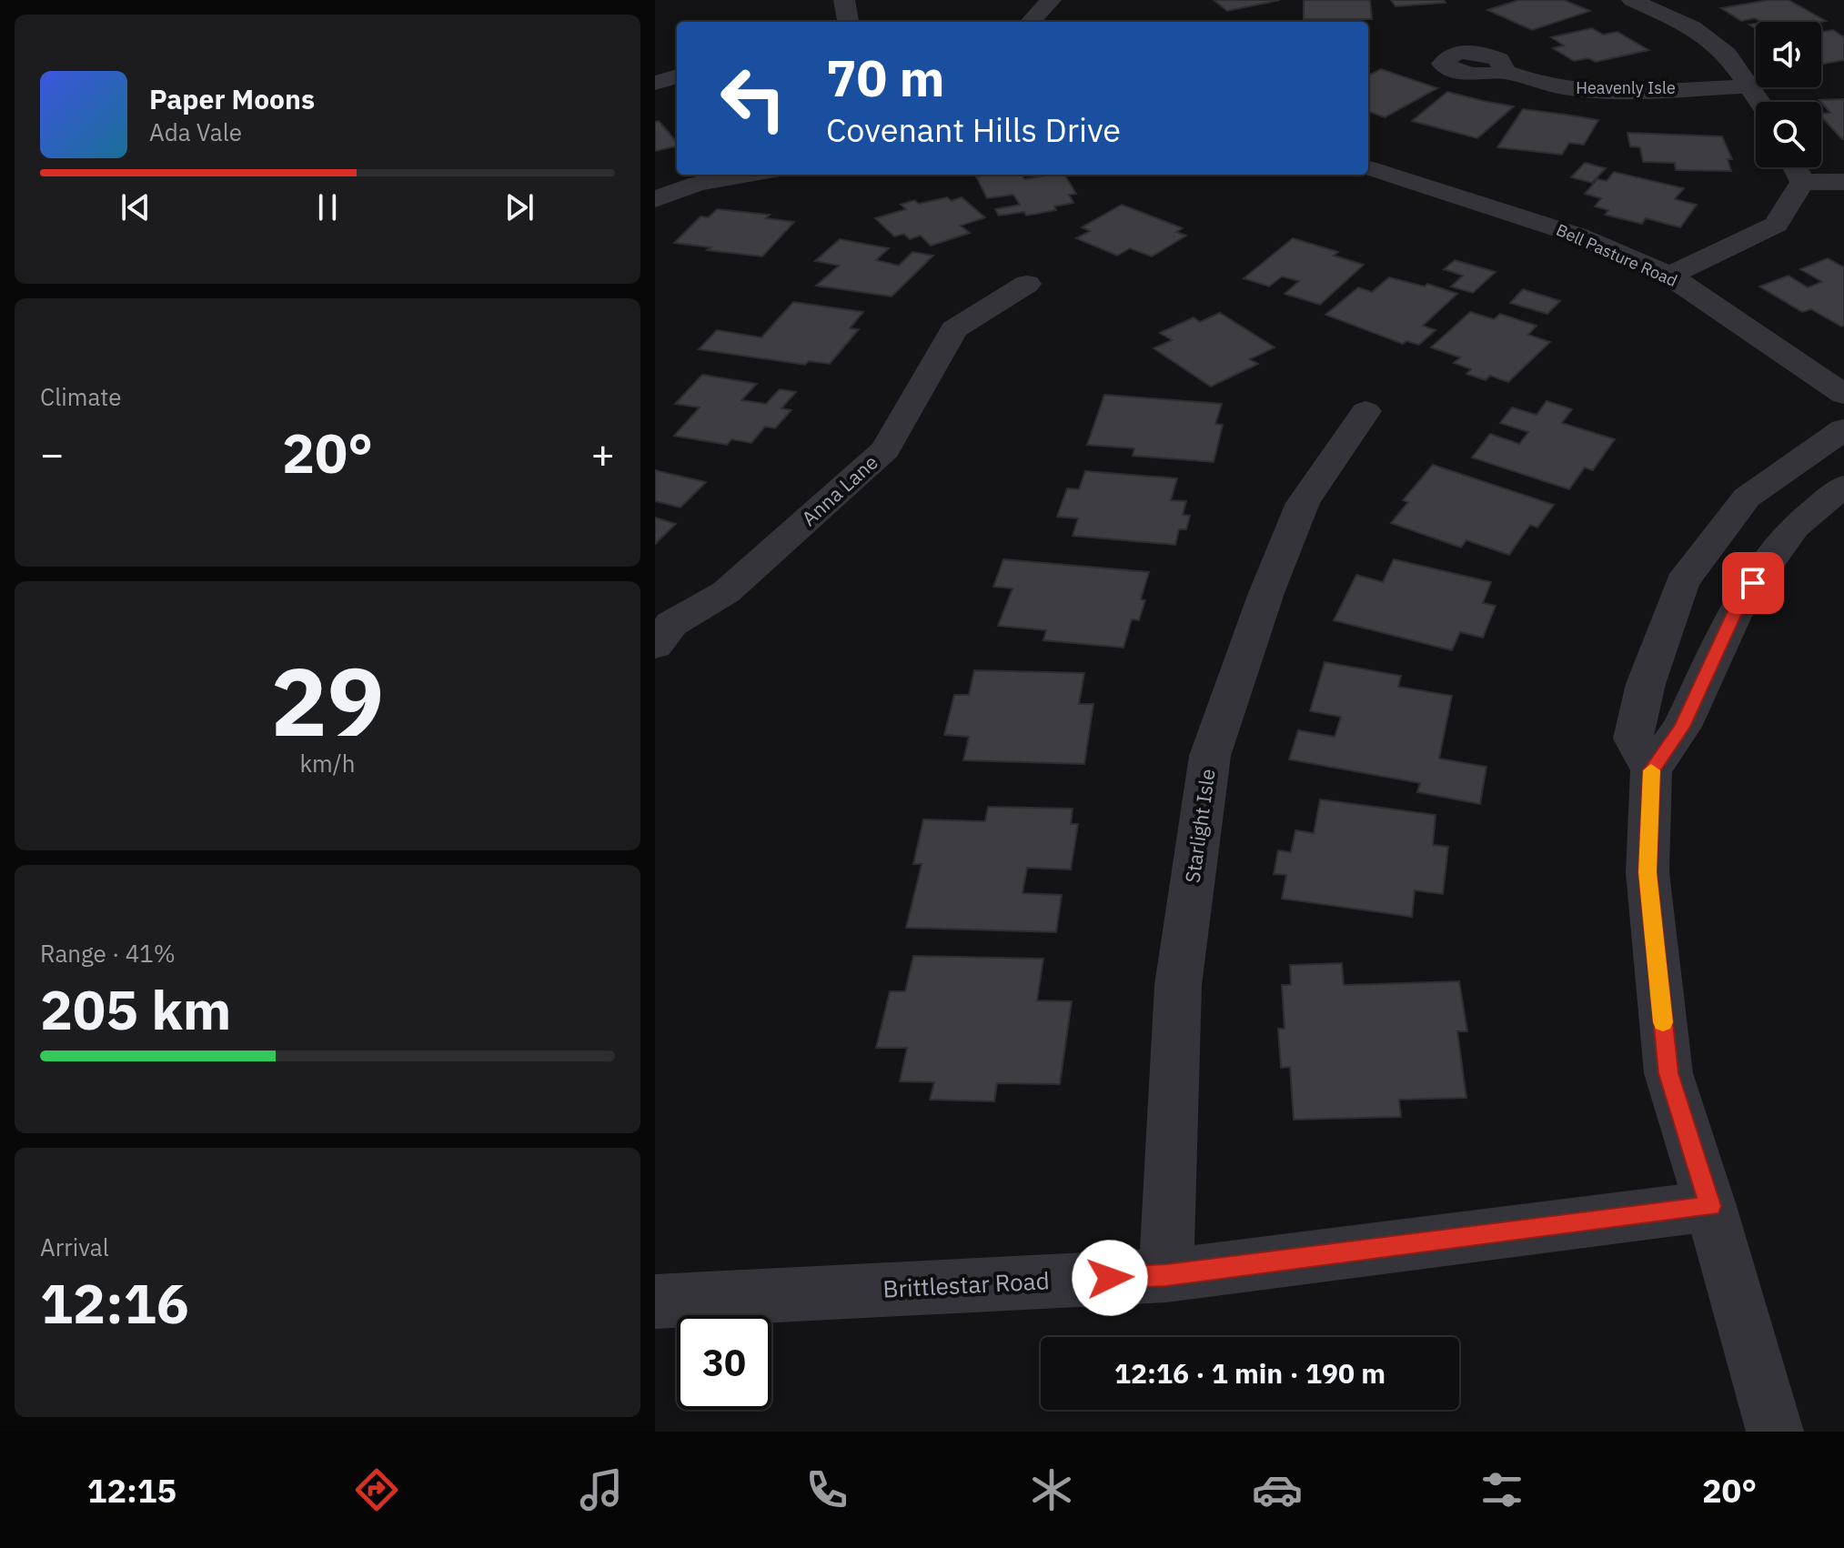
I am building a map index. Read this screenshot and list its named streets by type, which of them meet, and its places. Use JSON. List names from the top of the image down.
{
  "streets": {
    "street": [
      "Heavenly Isle",
      "Bell Pasture Road",
      "Anna Lane",
      "Starlight Isle",
      "Brittlestar Road"
    ]
  },
  "crossings": [
    ["Starlight Isle", "Brittlestar Road"]
  ],
  "page": {
    "turn": ["70 m", "Covenant Hills Drive"],
    "song": ["Paper Moons", "Ada Vale"],
    "tile": [
      "Climate",
      ["29", "km/h"],
      ["Range · 41%", "205 km"],
      ["Arrival", "12:16"]
    ],
    "heat": ["−", "20°", "+"],
    "limit": "30",
    "trip": "12:16 · 1 min · 190 m",
    "tabs": ["12:15", "20°"]
  }
}
